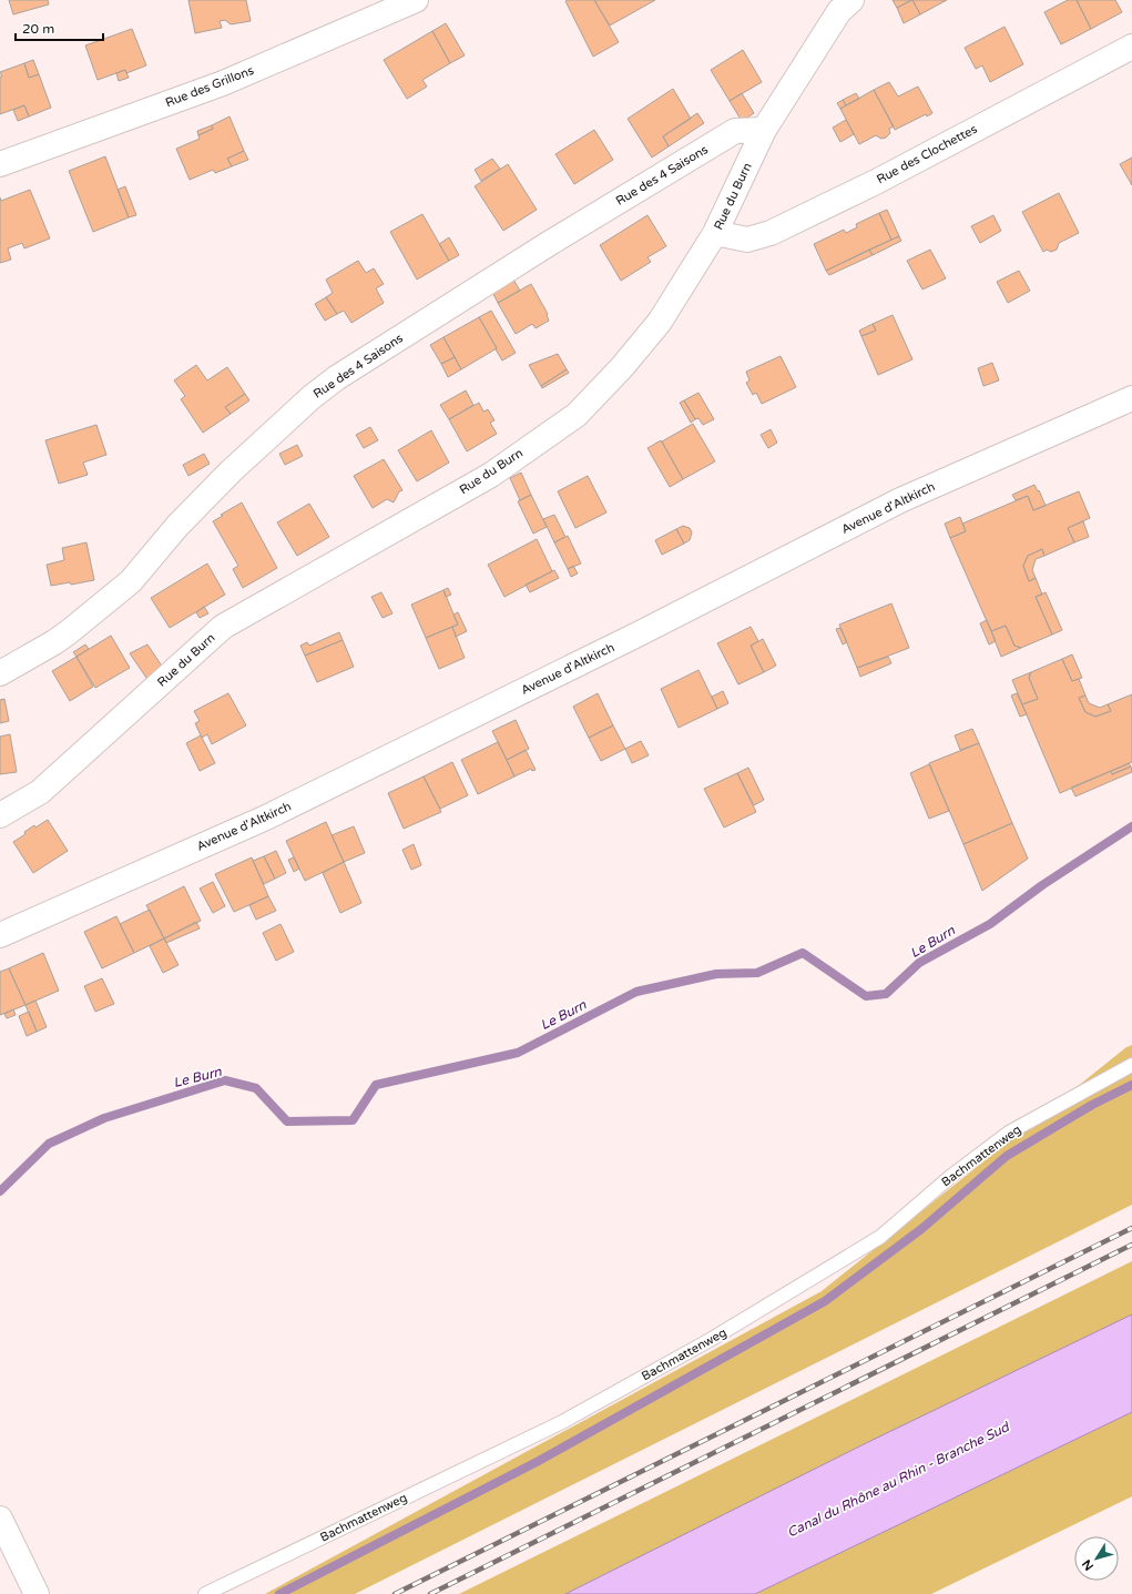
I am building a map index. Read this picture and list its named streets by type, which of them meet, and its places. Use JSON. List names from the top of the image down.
{
  "streets": {
    "street": [
      "Rue des Grillons",
      "Rue des Clochettes",
      "Rue des 4 Saisons",
      "Rue du Burn",
      "Avenue d'Altkirch"
    ],
    "lane": ["Bachmattenweg"]
  },
  "crossings": [
    ["Rue des Clochettes", "Rue du Burn"],
    ["Rue des 4 Saisons", "Rue du Burn"]
  ],
  "water": ["Le Burn", "Canal du Rhône au Rhin - Branche Sud"],
  "scale_bar": "20 m",
  "north": "bottom left"
}
